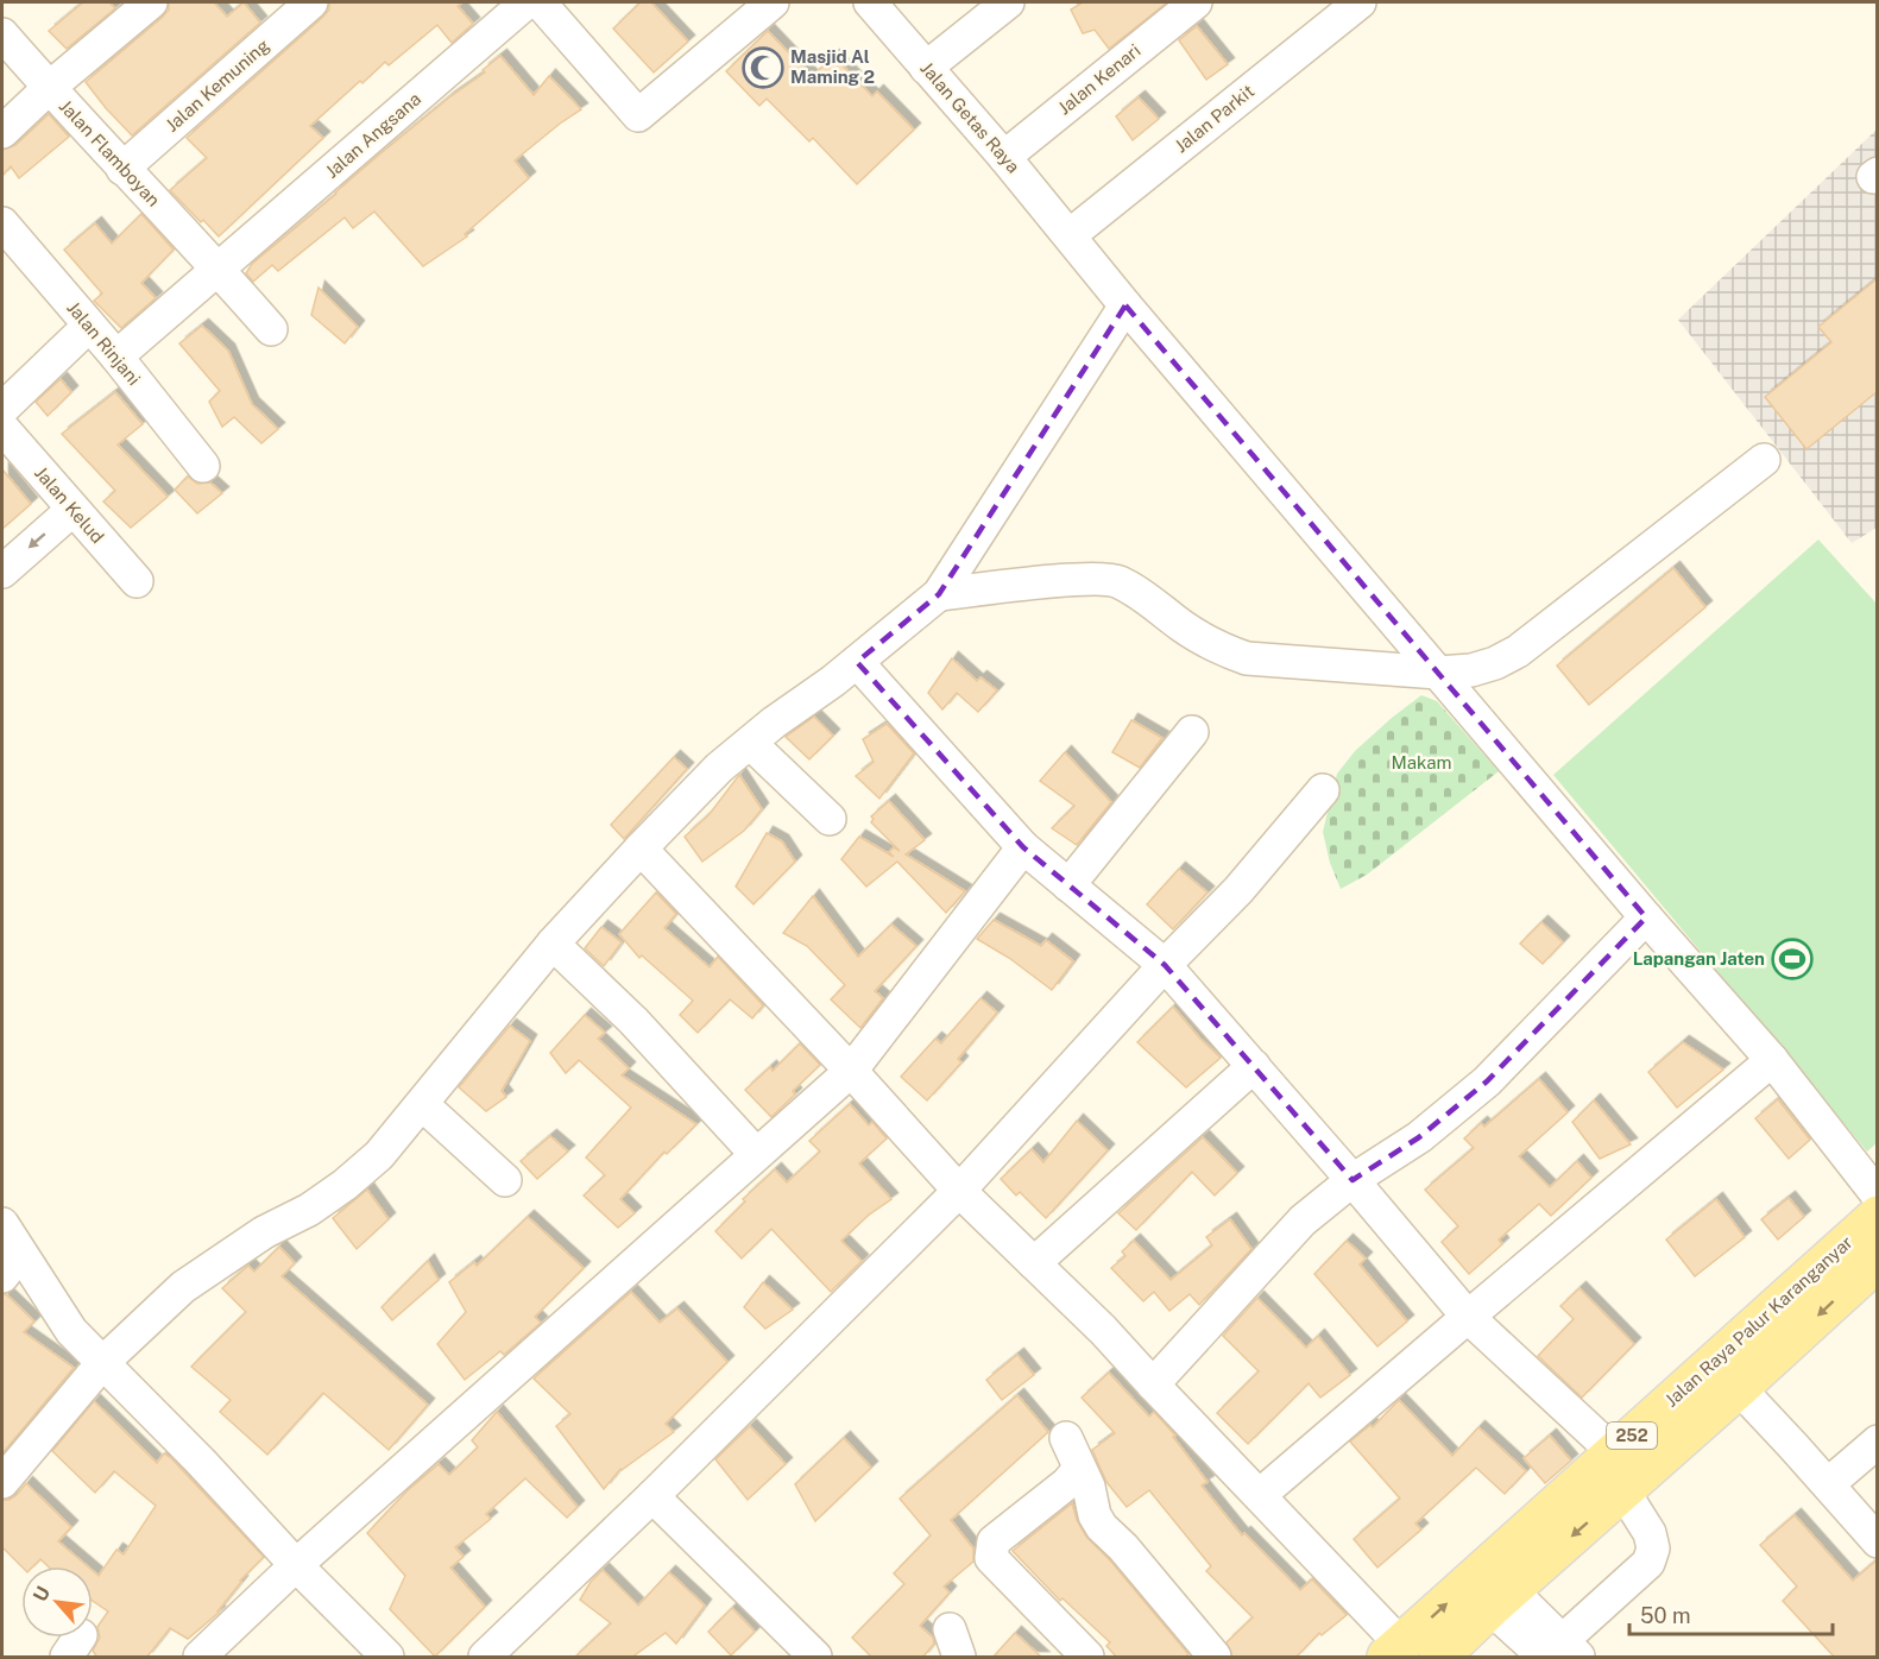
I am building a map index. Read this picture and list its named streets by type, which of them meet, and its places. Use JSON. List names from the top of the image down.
{
  "streets": {
    "main road": ["Jalan Raya Palur Karanganyar", "252"],
    "street": [
      "Jalan Kenari",
      "Jalan Kemuning",
      "Jalan Getas Raya",
      "Jalan Parkit",
      "Jalan Angsana",
      "Jalan Flamboyan",
      "Jalan Rinjani",
      "Jalan Kelud"
    ]
  },
  "crossings": [
    ["Jalan Kenari", "Jalan Getas Raya"],
    ["Jalan Kemuning", "Jalan Flamboyan"],
    ["Jalan Getas Raya", "Jalan Parkit"],
    ["Jalan Angsana", "Jalan Flamboyan"],
    ["Jalan Angsana", "Jalan Rinjani"]
  ],
  "parks": ["Makam"],
  "places": {
    "mosque": ["Masjid Al Maming 2"],
    "sports": ["Lapangan Jaten"]
  },
  "scale_bar": "50 m",
  "north": "top left"
}
